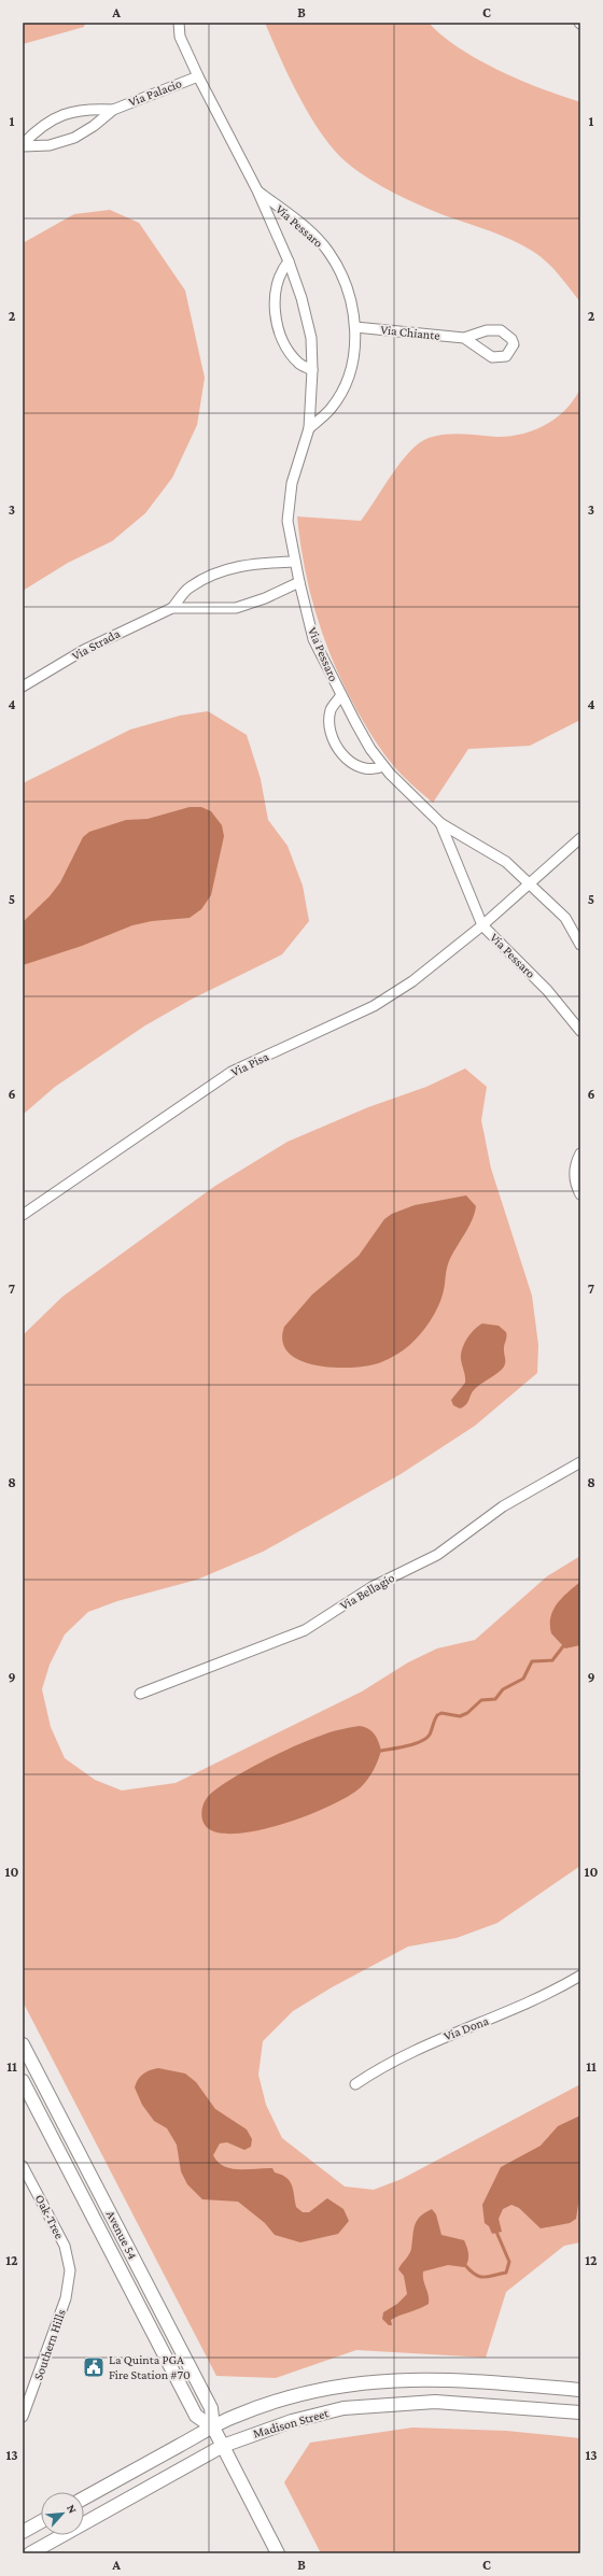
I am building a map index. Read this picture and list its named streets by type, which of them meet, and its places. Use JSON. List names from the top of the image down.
{
  "streets": {
    "street": [
      "Via Palacio",
      "Via Pessaro",
      "Via Chiante",
      "Via Strada",
      "Via Pisa",
      "Via Bellagio",
      "Via Dona",
      "Oak-Tree",
      "Avenue 54",
      "Southern Hills",
      "Madison Street"
    ]
  },
  "crossings": [
    ["Via Palacio", "Via Pessaro"],
    ["Via Pessaro", "Via Chiante"],
    ["Via Pessaro", "Via Strada"],
    ["Via Pessaro", "Via Pisa"],
    ["Oak-Tree", "Southern Hills"],
    ["Avenue 54", "Madison Street"]
  ],
  "places": {
    "public building": ["La Quinta PGA Fire Station #70"]
  },
  "north": "top right",
  "grid": {
    "columns": ["A", "B", "C"],
    "rows": [
      "1",
      "2",
      "3",
      "4",
      "5",
      "6",
      "7",
      "8",
      "9",
      "10",
      "11",
      "12",
      "13"
    ]
  }
}
